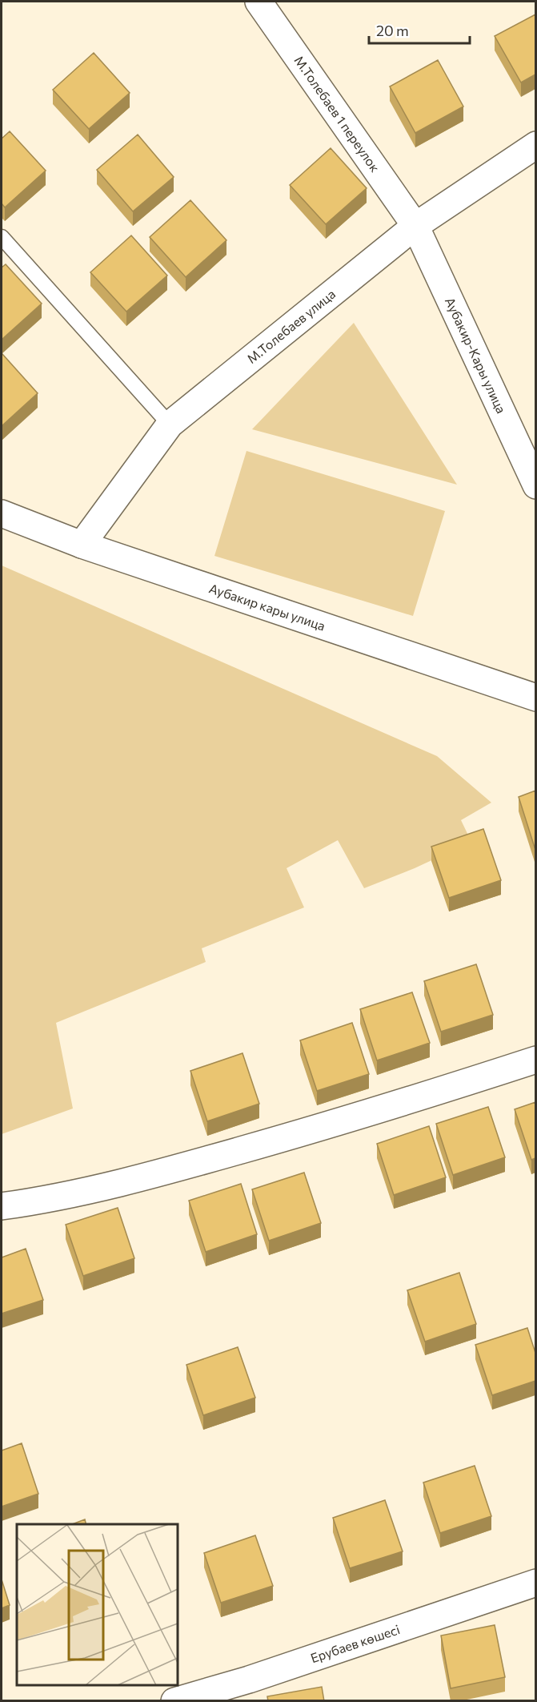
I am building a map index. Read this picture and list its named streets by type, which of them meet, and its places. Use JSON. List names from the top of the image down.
{
  "streets": {
    "street": [
      "М.Толебаев 1 переулок",
      "М.Толебаев улица",
      "Аубакир-Кары улица",
      "Аубакир кары улица",
      "Ерубаев көшесі"
    ]
  },
  "crossings": [
    ["М.Толебаев 1 переулок", "М.Толебаев улица"],
    ["М.Толебаев 1 переулок", "Аубакир-Кары улица"],
    ["М.Толебаев улица", "Аубакир-Кары улица"],
    ["М.Толебаев улица", "Аубакир кары улица"]
  ],
  "scale_bar": "20 m"
}
